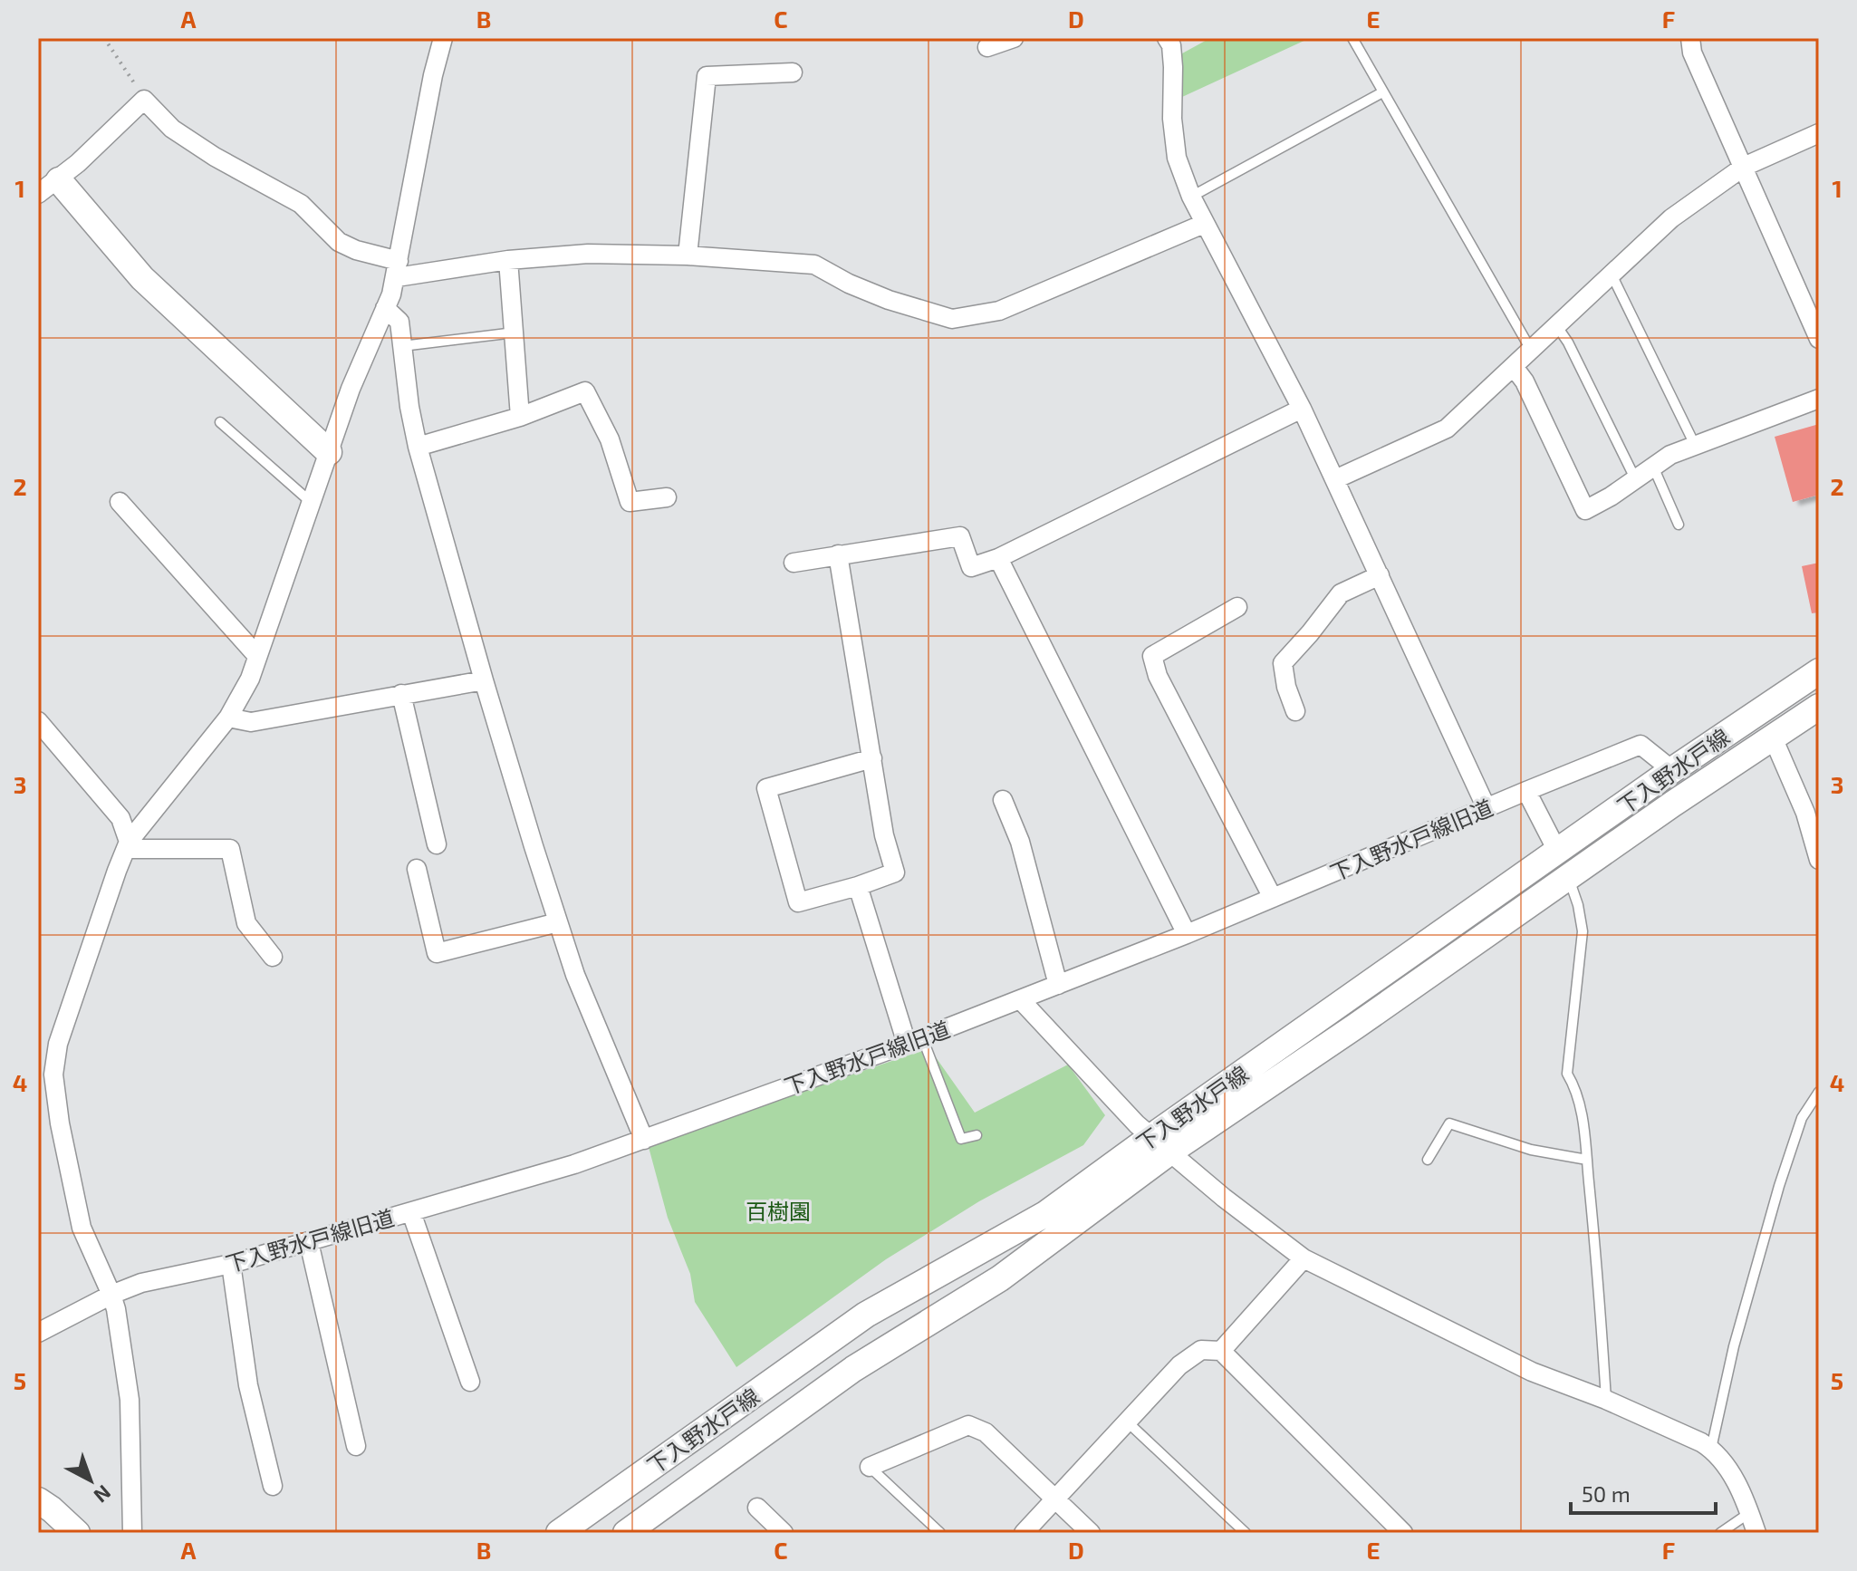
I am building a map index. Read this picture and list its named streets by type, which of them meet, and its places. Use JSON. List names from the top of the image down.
{
  "streets": {
    "main road": ["下入野水戸線"],
    "street": ["下入野水戸線旧道"]
  },
  "crossings": [
    ["下入野水戸線", "下入野水戸線旧道"]
  ],
  "parks": ["百樹園"],
  "scale_bar": "50 m",
  "north": "bottom right",
  "grid": {
    "columns": [
      "A",
      "B",
      "C",
      "D",
      "E",
      "F"
    ],
    "rows": [
      "1",
      "2",
      "3",
      "4",
      "5"
    ]
  }
}
